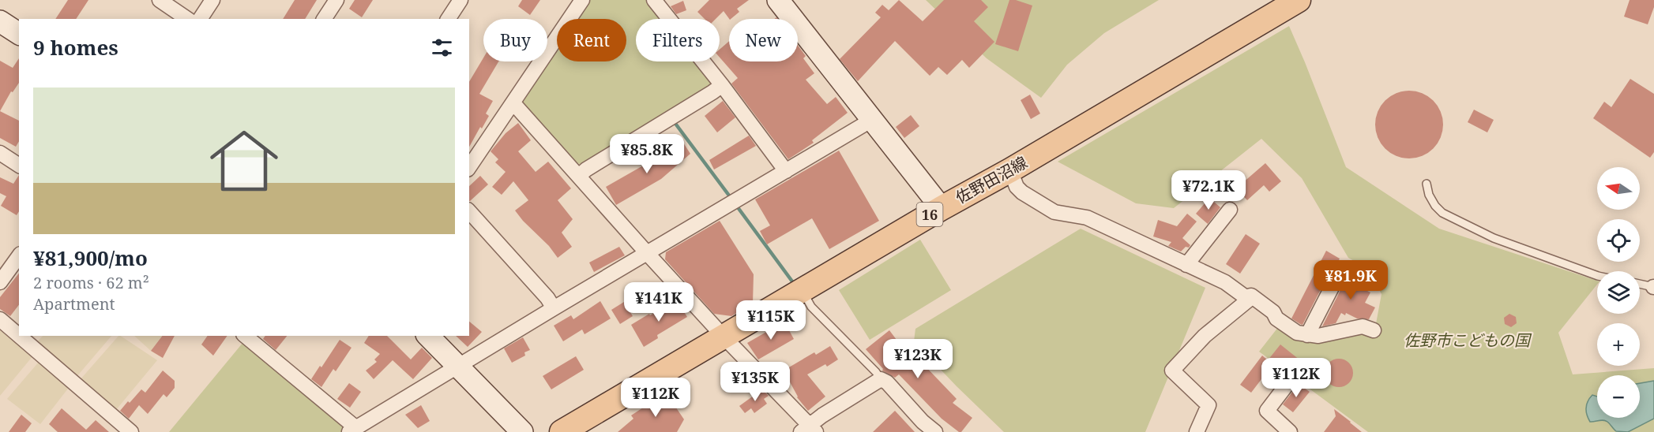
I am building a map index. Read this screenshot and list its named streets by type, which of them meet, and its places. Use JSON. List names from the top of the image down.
{
  "streets": {
    "main road": ["佐野田沼線", "16"]
  },
  "parks": ["佐野市こどもの国"],
  "north": "left",
  "page": {
    "chip": [
      "Buy",
      "Rent",
      "Filters",
      "New"
    ],
    "heading": "9 homes",
    "list": [
      {
        "name": "¥81,900/mo",
        "note": "2 rooms · 62 m² · Apartment"
      }
    ],
    "price": [
      "¥85.8K",
      "¥72.1K",
      "¥81.9K",
      "¥141K",
      "¥115K",
      "¥123K",
      "¥112K",
      "¥135K",
      "¥112K"
    ],
    "map_buttons": ["+", "−"]
  }
}
